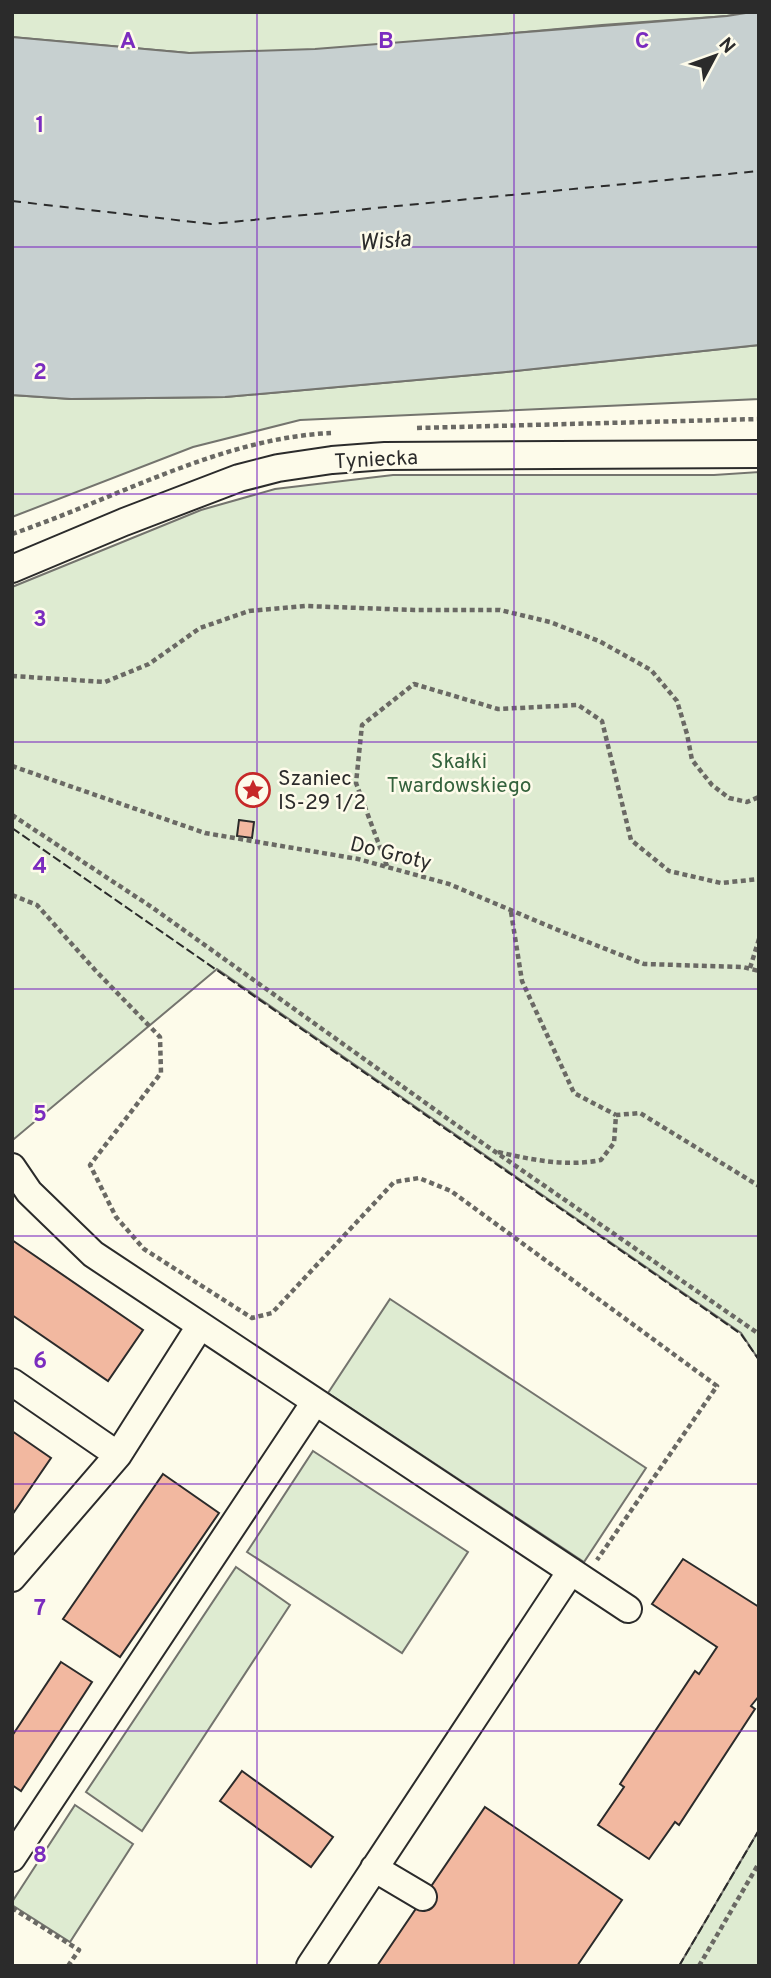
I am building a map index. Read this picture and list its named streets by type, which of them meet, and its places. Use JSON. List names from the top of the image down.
{
  "streets": {
    "street": ["Tyniecka"],
    "path": ["Do Groty"]
  },
  "water": ["Wisła"],
  "parks": ["Skałki Twardowskiego"],
  "places": {
    "place": ["Szaniec IS-29 1/2"]
  },
  "north": "top right",
  "grid": {
    "columns": ["A", "B", "C"],
    "rows": [
      "1",
      "2",
      "3",
      "4",
      "5",
      "6",
      "7",
      "8"
    ]
  }
}
